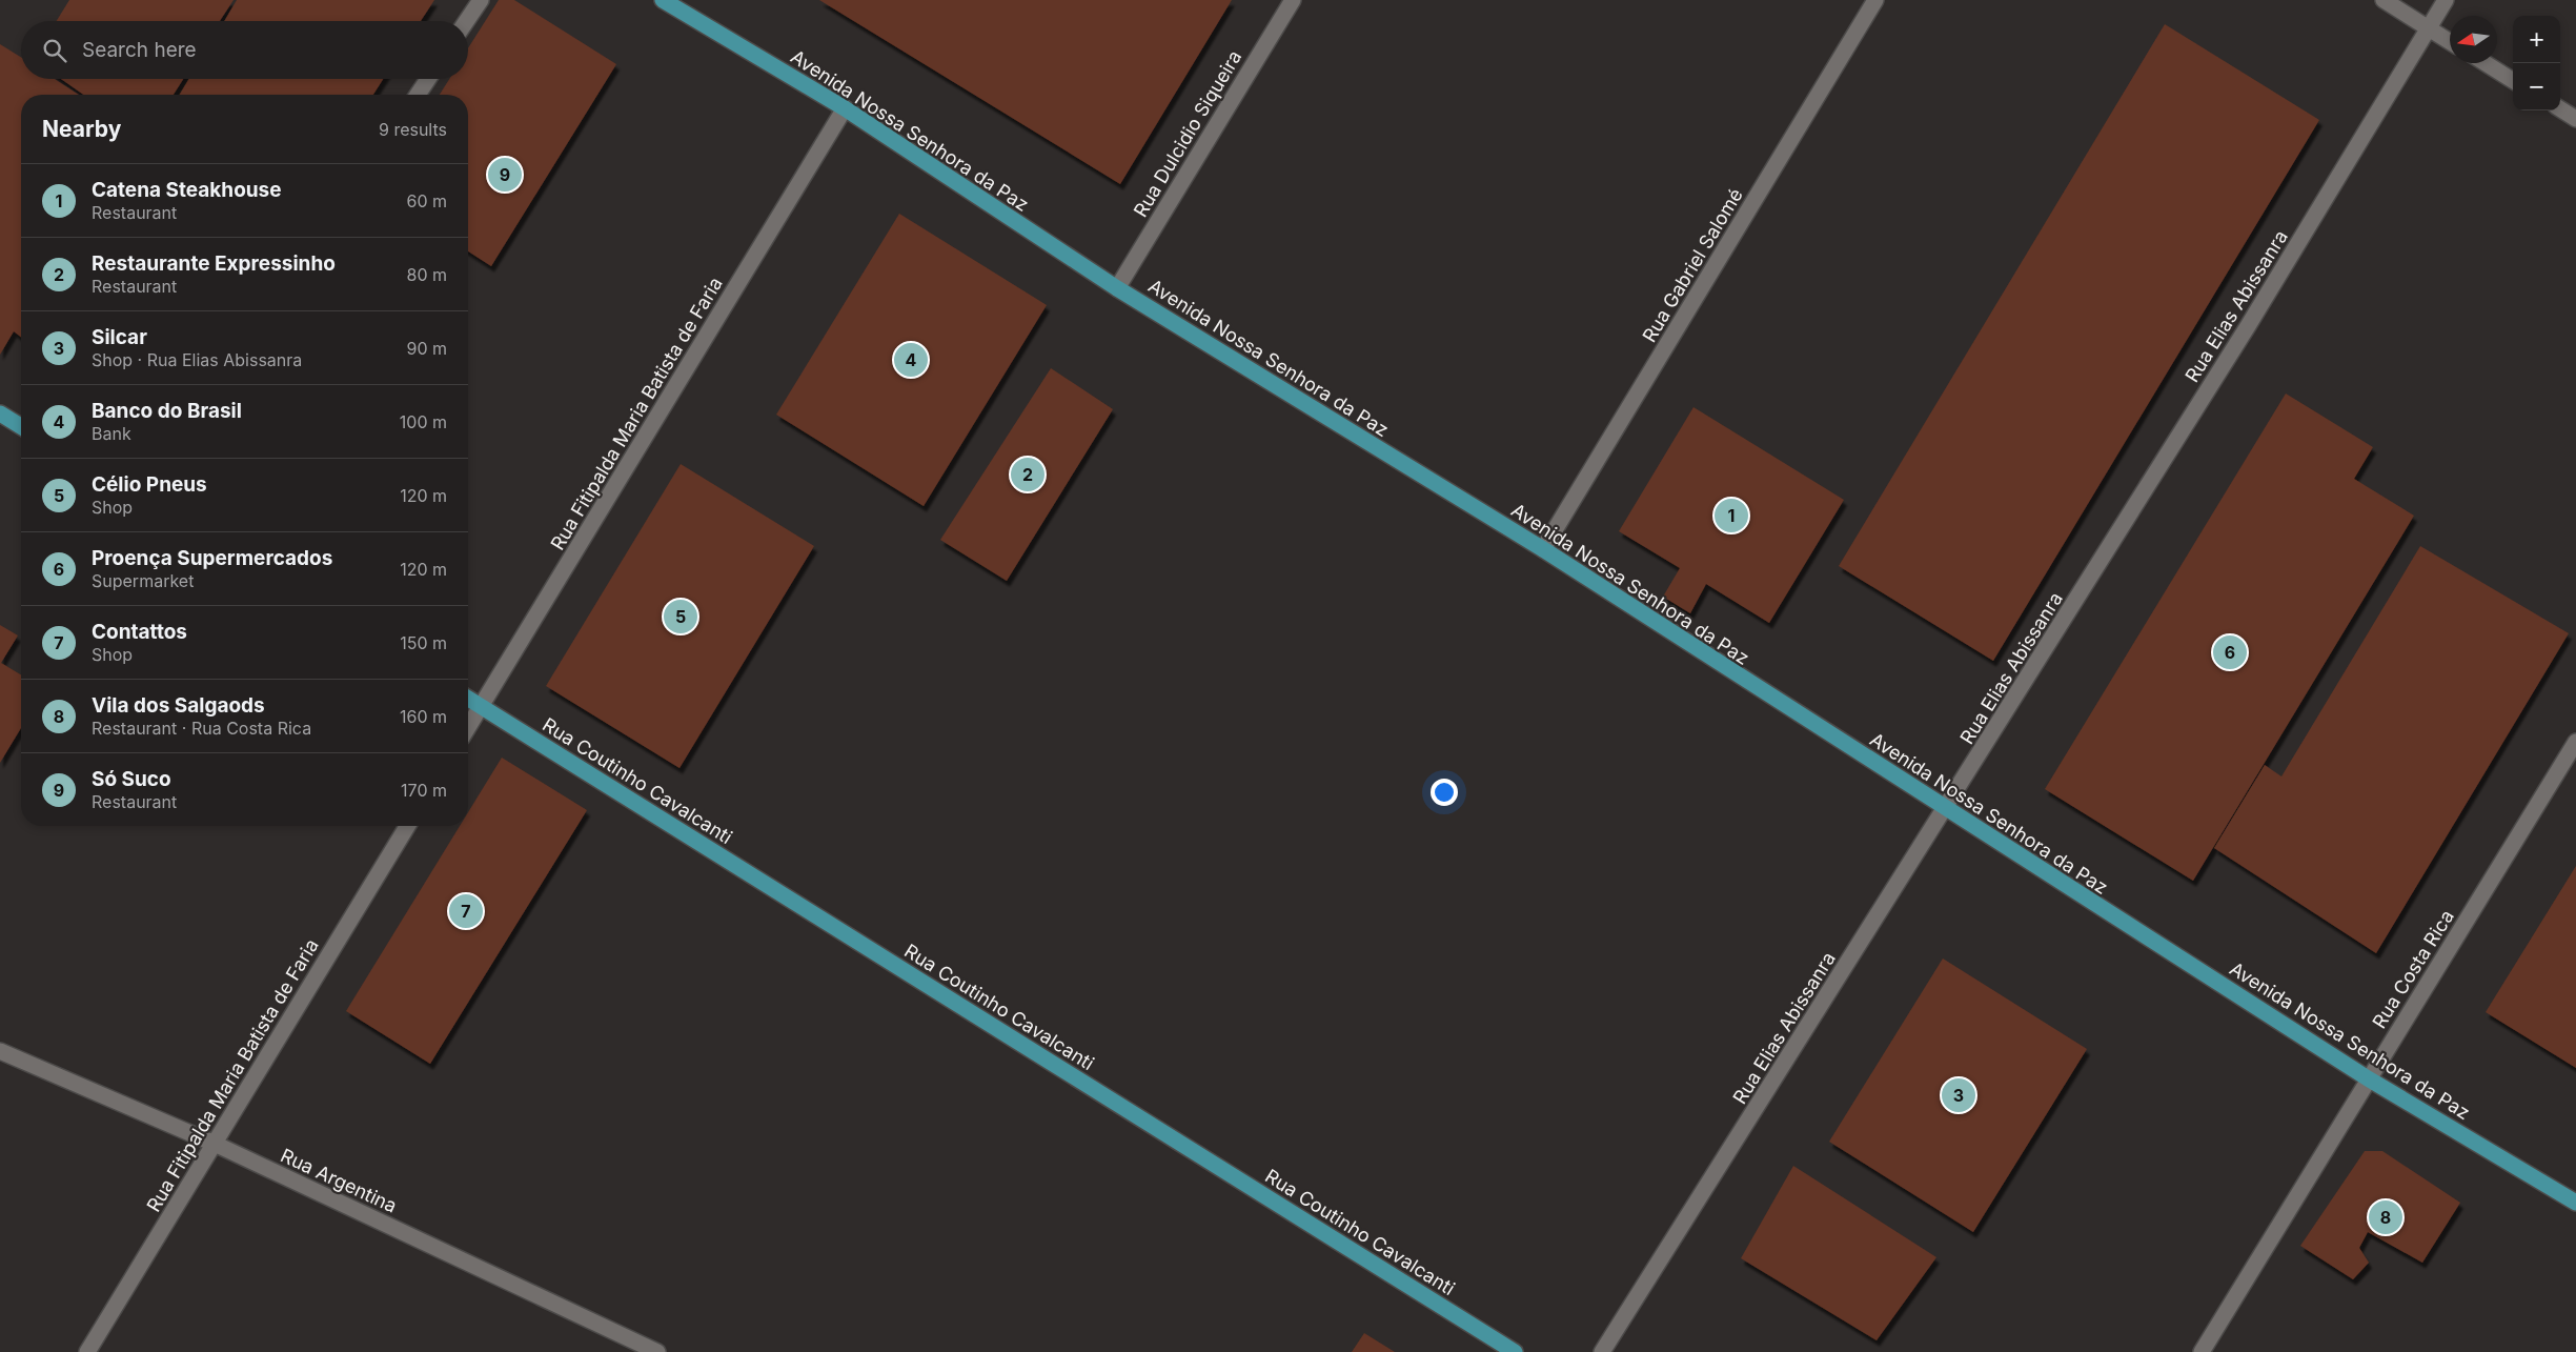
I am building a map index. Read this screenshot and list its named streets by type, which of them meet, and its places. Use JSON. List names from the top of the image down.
{
  "streets": {
    "main road": ["Avenida Nossa Senhora da Paz", "Rua Coutinho Cavalcanti"],
    "street": [
      "Rua Dulcidio Siqueira",
      "Rua Gabriel Salomé",
      "Rua Elias Abissanra",
      "Rua Fitipalda Maria Batista de Faria",
      "Rua Costa Rica",
      "Rua Argentina"
    ]
  },
  "crossings": [
    ["Avenida Nossa Senhora da Paz", "Rua Dulcidio Siqueira"],
    ["Avenida Nossa Senhora da Paz", "Rua Gabriel Salomé"],
    ["Avenida Nossa Senhora da Paz", "Rua Elias Abissanra"],
    ["Avenida Nossa Senhora da Paz", "Rua Fitipalda Maria Batista de Faria"],
    ["Avenida Nossa Senhora da Paz", "Rua Costa Rica"],
    ["Rua Fitipalda Maria Batista de Faria", "Rua Coutinho Cavalcanti"],
    ["Rua Fitipalda Maria Batista de Faria", "Rua Argentina"]
  ],
  "north": "left",
  "page": {
    "map_buttons": ["+", "−"],
    "search": "Search here",
    "heading": ["Nearby", "9 results"],
    "pins": [
      "9",
      "4",
      "2",
      "1",
      "5",
      "6",
      "7",
      "3",
      "8"
    ],
    "list": [
      {
        "mark": "1",
        "name": "Catena Steakhouse",
        "note": "Restaurant",
        "value": "60 m"
      },
      {
        "mark": "2",
        "name": "Restaurante Expressinho",
        "note": "Restaurant",
        "value": "80 m"
      },
      {
        "mark": "3",
        "name": "Silcar",
        "note": "Shop · Rua Elias Abissanra",
        "value": "90 m"
      },
      {
        "mark": "4",
        "name": "Banco do Brasil",
        "note": "Bank",
        "value": "100 m"
      },
      {
        "mark": "5",
        "name": "Célio Pneus",
        "note": "Shop",
        "value": "120 m"
      },
      {
        "mark": "6",
        "name": "Proença Supermercados",
        "note": "Supermarket",
        "value": "120 m"
      },
      {
        "mark": "7",
        "name": "Contattos",
        "note": "Shop",
        "value": "150 m"
      },
      {
        "mark": "8",
        "name": "Vila dos Salgaods",
        "note": "Restaurant · Rua Costa Rica",
        "value": "160 m"
      },
      {
        "mark": "9",
        "name": "Só Suco",
        "note": "Restaurant",
        "value": "170 m"
      }
    ]
  }
}
